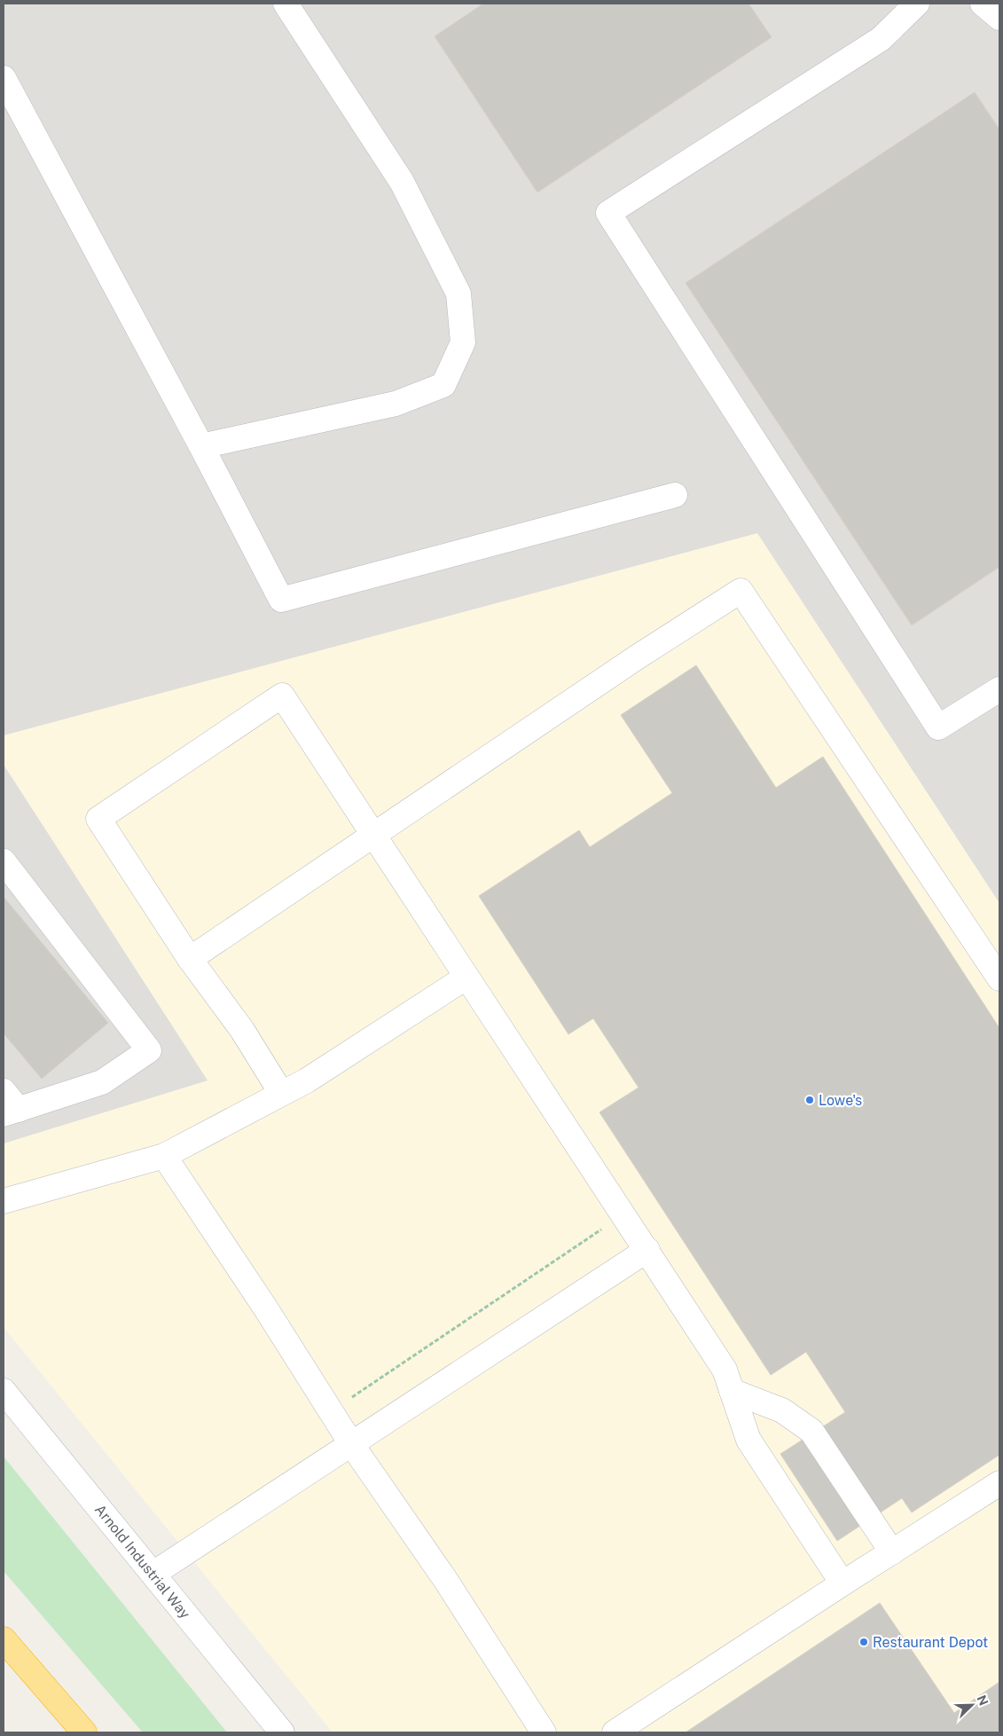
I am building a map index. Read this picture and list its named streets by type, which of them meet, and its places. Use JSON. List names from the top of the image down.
{
  "streets": {
    "street": ["Arnold Industrial Way"]
  },
  "places": ["Lowe's", "Restaurant Depot"],
  "north": "top right"
}
